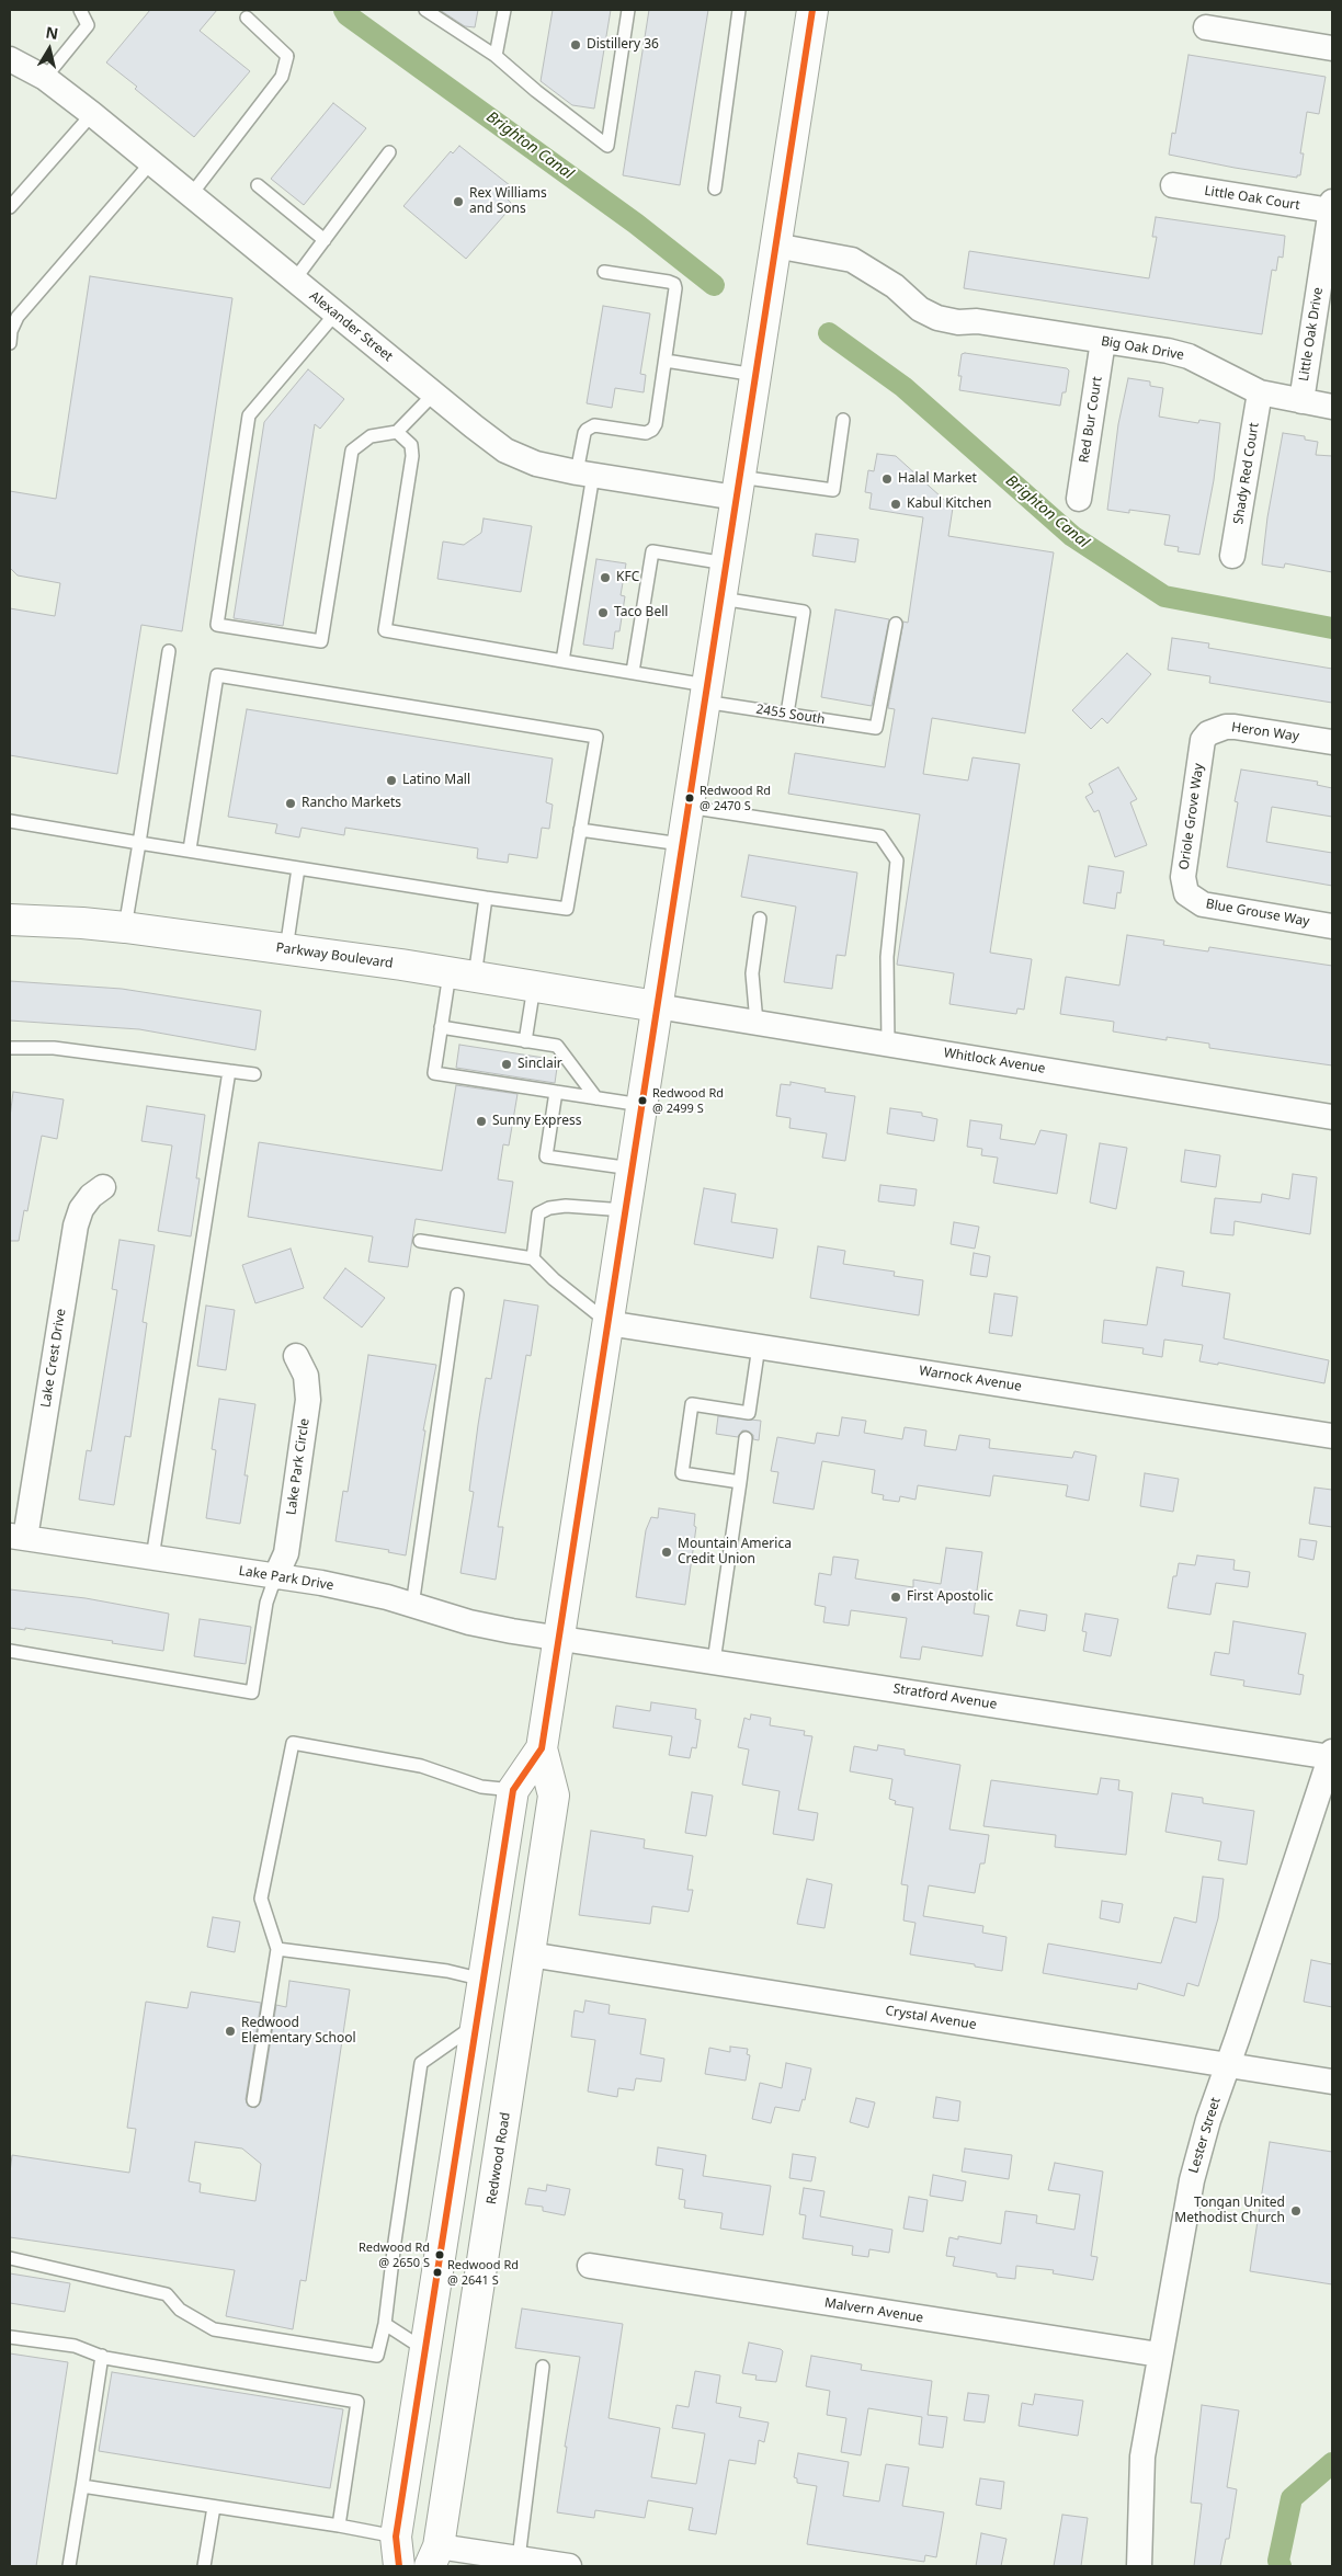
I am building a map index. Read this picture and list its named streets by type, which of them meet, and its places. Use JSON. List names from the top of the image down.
{
  "streets": {
    "main road": ["Parkway Boulevard", "Redwood Road"],
    "street": [
      "Little Oak Court",
      "Alexander Street",
      "Little Oak Drive",
      "Big Oak Drive",
      "Red Bur Court",
      "Shady Red Court",
      "Heron Way",
      "Oriole Grove Way",
      "Blue Grouse Way",
      "Whitlock Avenue",
      "Lake Crest Drive",
      "Warnock Avenue",
      "Lake Park Circle",
      "Lake Park Drive",
      "Stratford Avenue",
      "Crystal Avenue",
      "Lester Street",
      "Malvern Avenue"
    ],
    "lane": ["2455 South"]
  },
  "crossings": [
    ["Little Oak Court", "Little Oak Drive"],
    ["Alexander Street", "Redwood Road"],
    ["Little Oak Drive", "Big Oak Drive"],
    ["Big Oak Drive", "Red Bur Court"],
    ["Big Oak Drive", "Shady Red Court"],
    ["Big Oak Drive", "Redwood Road"],
    ["2455 South", "Redwood Road"],
    ["Heron Way", "Oriole Grove Way"],
    ["Oriole Grove Way", "Blue Grouse Way"],
    ["Parkway Boulevard", "Whitlock Avenue"],
    ["Parkway Boulevard", "Redwood Road"],
    ["Whitlock Avenue", "Redwood Road"],
    ["Lake Crest Drive", "Lake Park Drive"],
    ["Warnock Avenue", "Redwood Road"],
    ["Lake Park Circle", "Lake Park Drive"],
    ["Lake Park Drive", "Stratford Avenue"],
    ["Lake Park Drive", "Redwood Road"],
    ["Stratford Avenue", "Lester Street"],
    ["Stratford Avenue", "Redwood Road"],
    ["Crystal Avenue", "Lester Street"],
    ["Crystal Avenue", "Redwood Road"],
    ["Lester Street", "Malvern Avenue"]
  ],
  "water": ["Brighton Canal"],
  "places": [
    "Distillery 36",
    "Rex Williams and Sons",
    "Halal Market",
    "Kabul Kitchen",
    "KFC",
    "Taco Bell",
    "Latino Mall",
    "Redwood Rd @ 2470 S",
    "Rancho Markets",
    "Sinclair",
    "Redwood Rd @ 2499 S",
    "Sunny Express",
    "Mountain America Credit Union",
    "First Apostolic",
    "Redwood Elementary School",
    "Tongan United Methodist Church",
    "Redwood Rd @ 2650 S",
    "Redwood Rd @ 2641 S"
  ],
  "north": "top"
}
